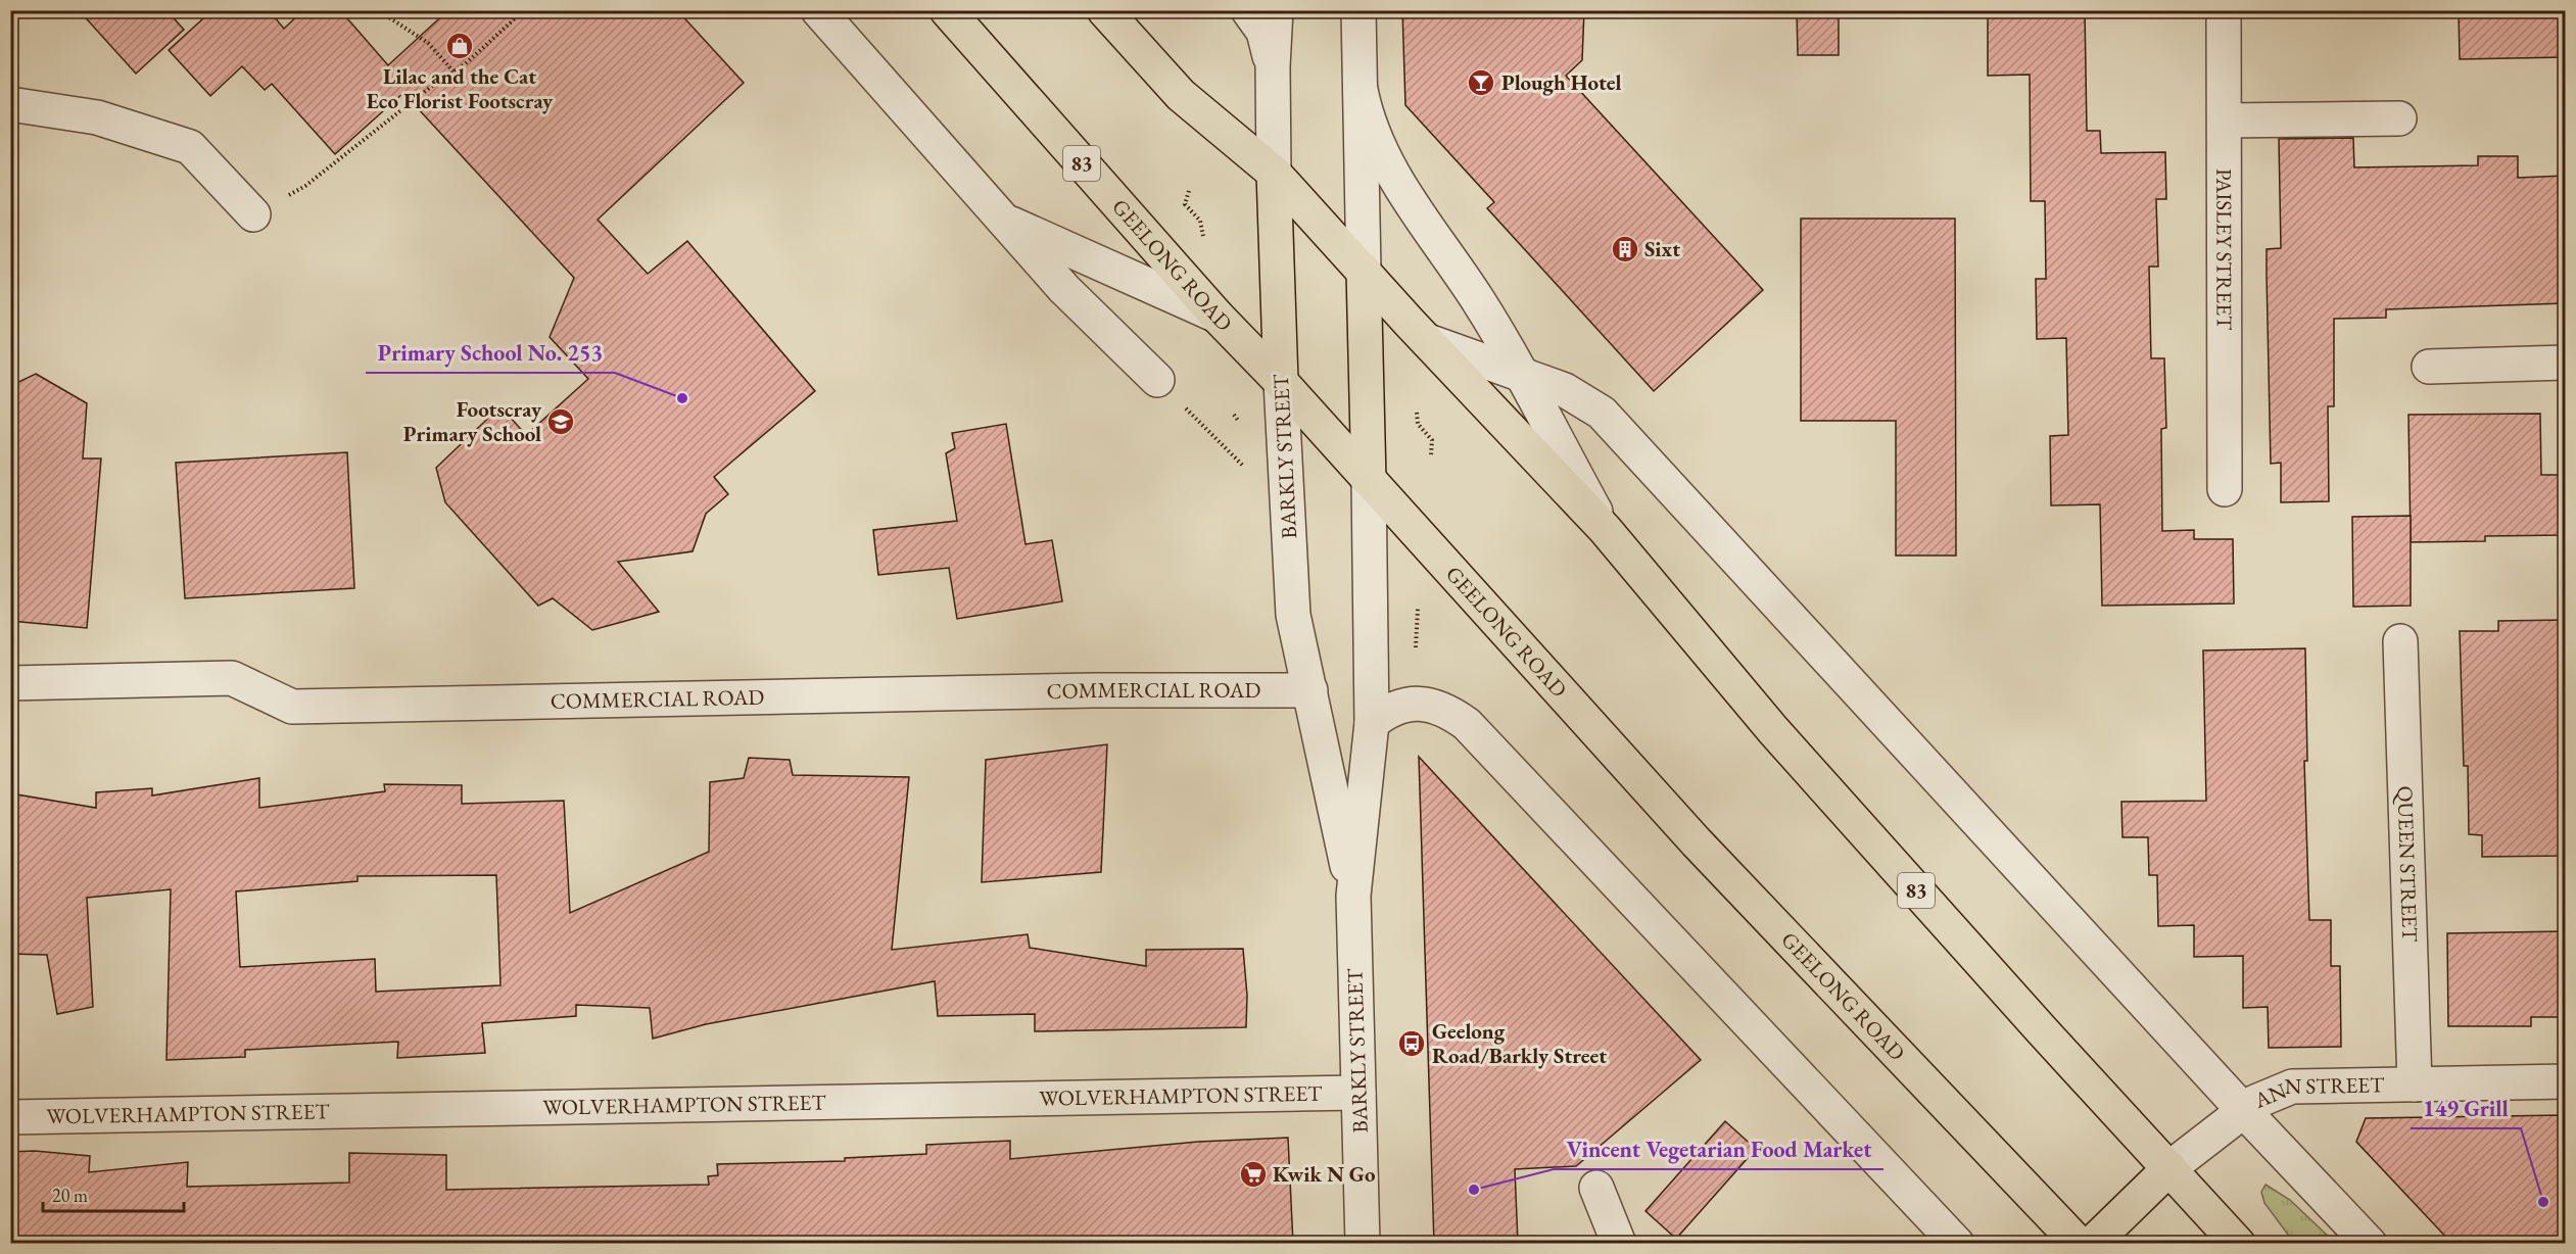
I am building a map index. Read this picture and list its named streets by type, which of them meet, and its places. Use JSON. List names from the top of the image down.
{
  "streets": {
    "highway": ["83", "GEELONG ROAD", "BARKLY STREET"],
    "street": [
      "PAISLEY STREET",
      "COMMERCIAL ROAD",
      "QUEEN STREET",
      "WOLVERHAMPTON STREET",
      "ANN STREET"
    ]
  },
  "crossings": [
    ["83", "BARKLY STREET"],
    ["83", "ANN STREET"],
    ["GEELONG ROAD", "BARKLY STREET"],
    ["BARKLY STREET", "COMMERCIAL ROAD"],
    ["BARKLY STREET", "WOLVERHAMPTON STREET"],
    ["QUEEN STREET", "ANN STREET"]
  ],
  "places": {
    "shop": ["Lilac and the Cat Eco Florist Footscray"],
    "bar": ["Plough Hotel"],
    "building": ["Sixt"],
    "other": ["Primary School No. 253", "Vincent Vegetarian Food Market", "149 Grill"],
    "school or university": ["Footscray Primary School"],
    "bus stop": ["Geelong Road/Barkly Street"],
    "supermarket": ["Kwik N Go"]
  },
  "scale_bar": "20 m"
}
